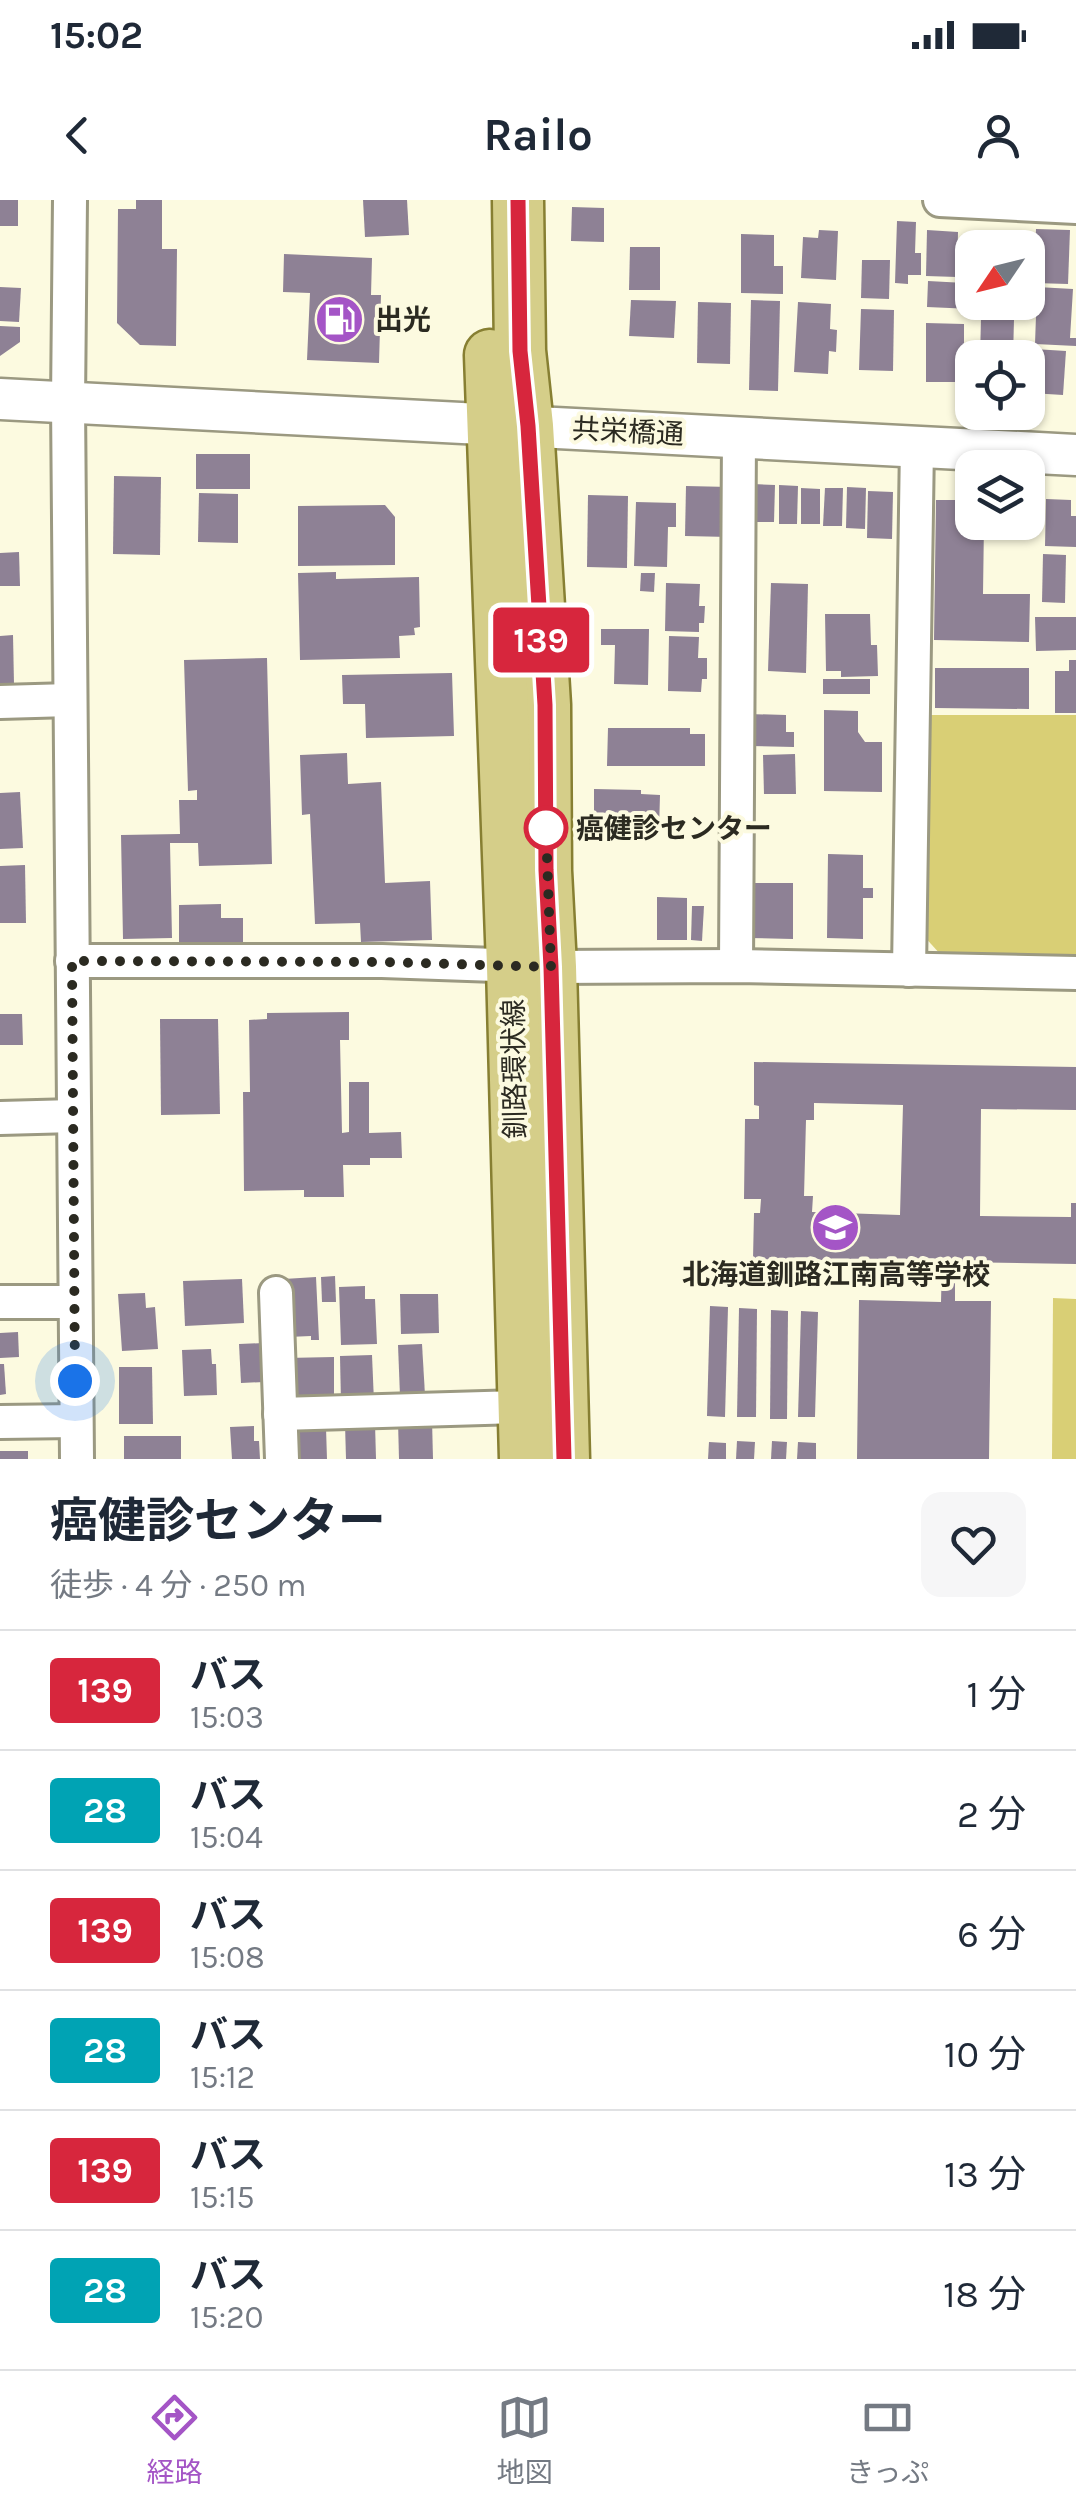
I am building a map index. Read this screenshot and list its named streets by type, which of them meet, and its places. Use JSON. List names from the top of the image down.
{
  "streets": {
    "main road": ["釧路環状線"],
    "street": ["共栄橋通"]
  },
  "crossings": [
    ["共栄橋通", "釧路環状線"]
  ],
  "places": {
    "fuel station": ["出光"],
    "other": ["癌健診センター"],
    "school or university": ["北海道釧路江南高等学校"]
  },
  "lines": ["bus line 139"],
  "north": "bottom left",
  "page": {
    "status": "15:02",
    "header": "Railo",
    "on_map": "139",
    "heading": ["癌健診センター", "徒歩 · 4 分 · 250 m"],
    "list": [
      {
        "mark": "139",
        "name": "バス",
        "note": "15:03",
        "value": "1 分"
      },
      {
        "mark": "28",
        "name": "バス",
        "note": "15:04",
        "value": "2 分"
      },
      {
        "mark": "139",
        "name": "バス",
        "note": "15:08",
        "value": "6 分"
      },
      {
        "mark": "28",
        "name": "バス",
        "note": "15:12",
        "value": "10 分"
      },
      {
        "mark": "139",
        "name": "バス",
        "note": "15:15",
        "value": "13 分"
      },
      {
        "mark": "28",
        "name": "バス",
        "note": "15:20",
        "value": "18 分"
      }
    ],
    "tabs": ["経路", "地図", "きっぷ"]
  }
}
